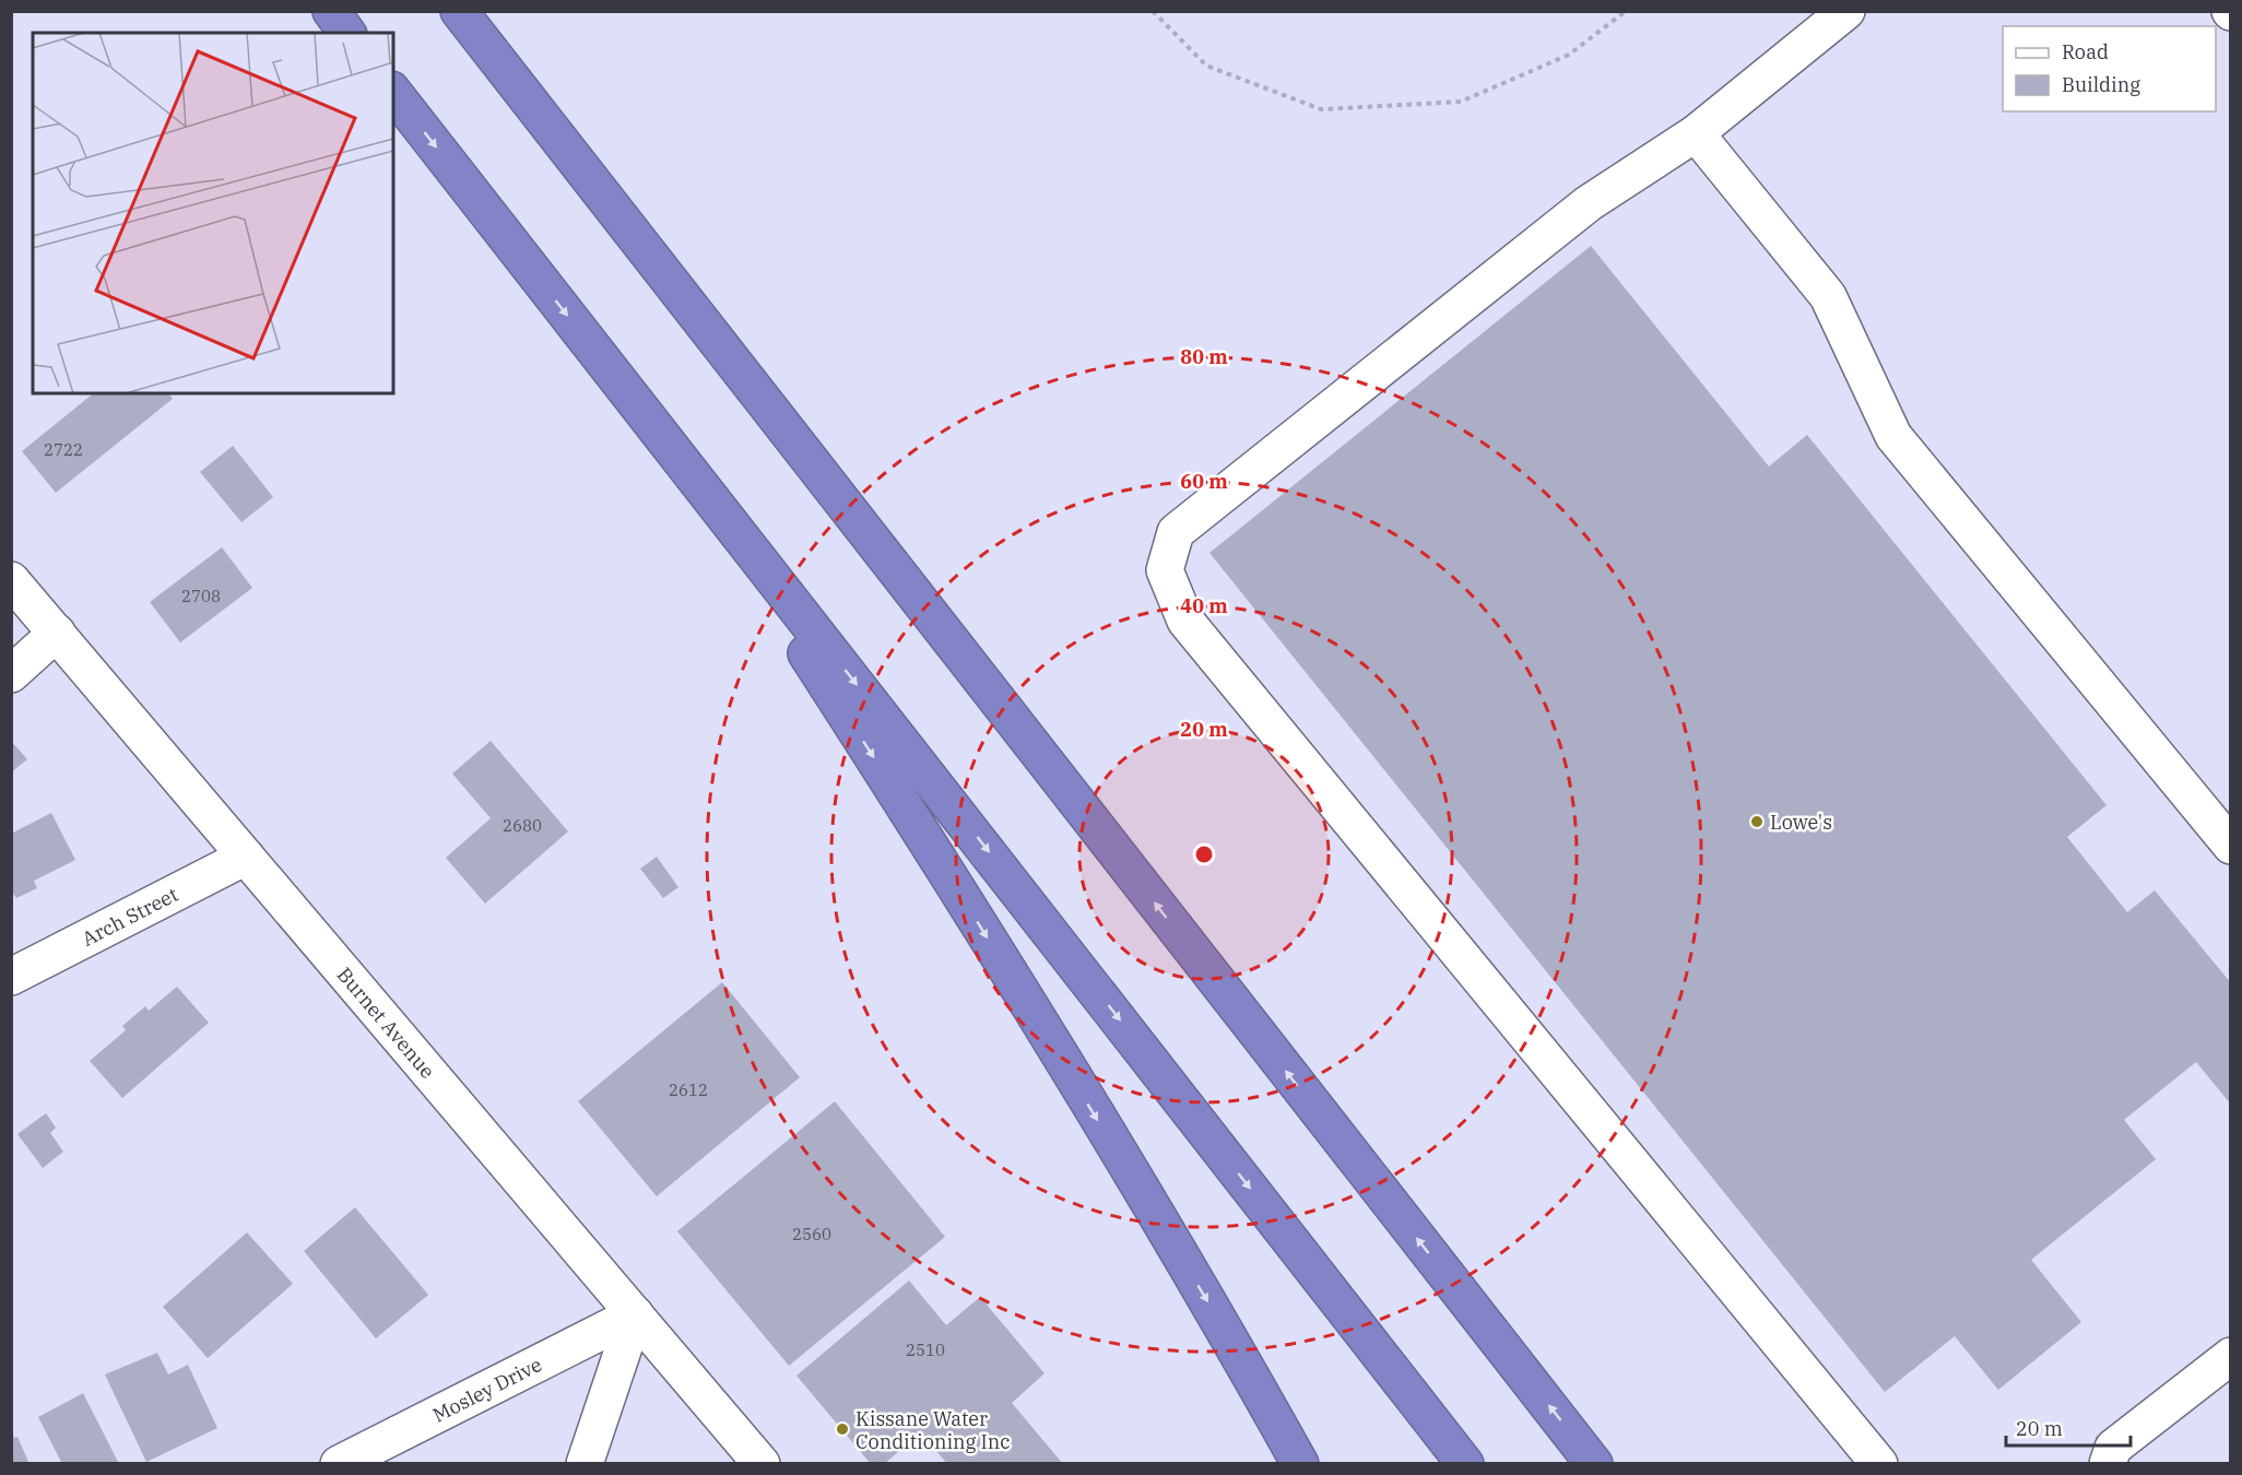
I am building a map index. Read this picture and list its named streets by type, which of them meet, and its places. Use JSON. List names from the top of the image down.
{
  "streets": {
    "street": ["Arch Street", "Burnet Avenue", "Mosley Drive"]
  },
  "crossings": [
    ["Arch Street", "Burnet Avenue"],
    ["Burnet Avenue", "Mosley Drive"]
  ],
  "places": ["Lowe's", "Kissane Water Conditioning Inc"],
  "house_numbers": [
    "2722",
    "2708",
    "2680",
    "2612",
    "2560",
    "2510"
  ],
  "legend": ["Road", "Building"],
  "scale_bar": "20 m",
  "rings": [
    "80 m",
    "60 m",
    "40 m",
    "20 m"
  ]
}
